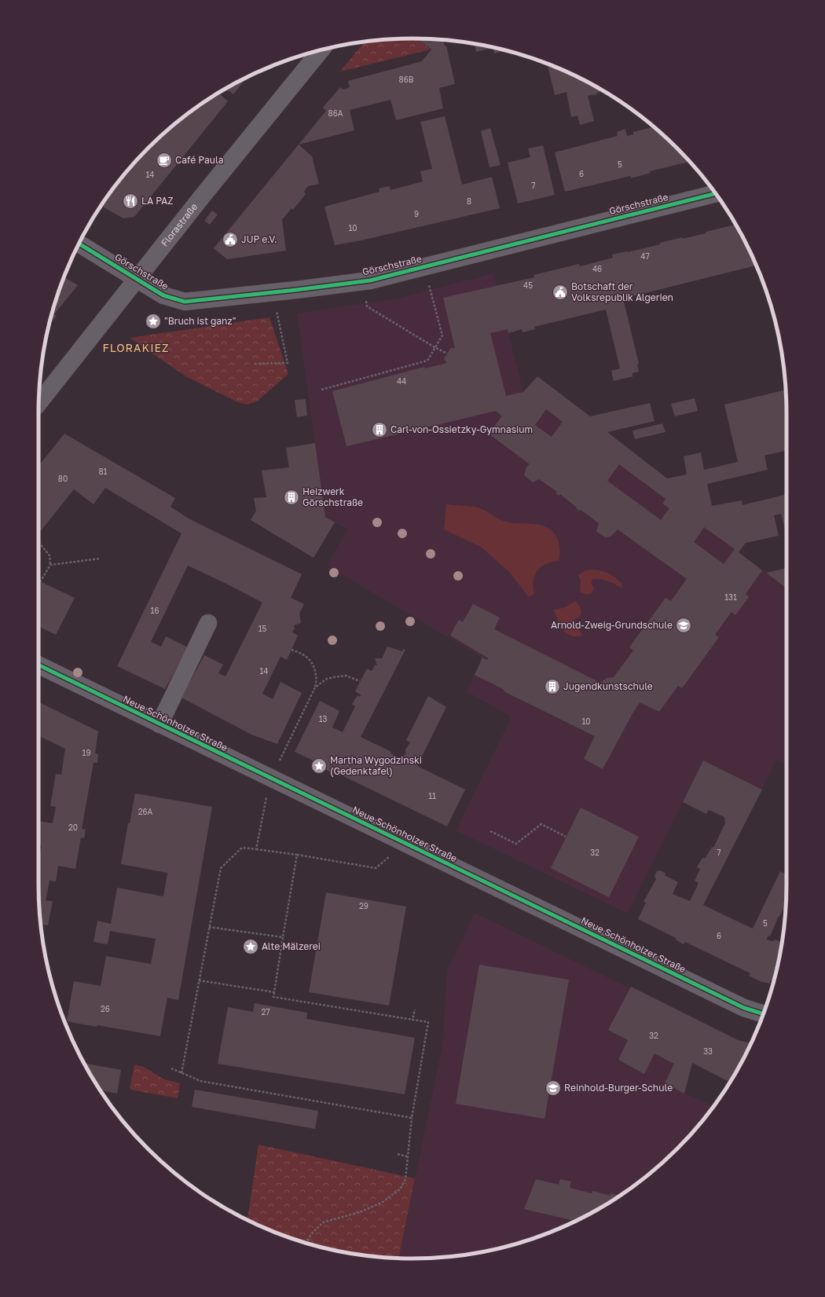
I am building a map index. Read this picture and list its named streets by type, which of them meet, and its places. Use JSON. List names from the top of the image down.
{
  "streets": {
    "street": ["Görschstraße", "Florastraße", "Neue Schönholzer Straße"]
  },
  "crossings": [
    ["Görschstraße", "Florastraße"]
  ],
  "districts": ["FLORAKIEZ"],
  "places": {
    "cafe": ["Café Paula"],
    "restaurant": ["LA PAZ"],
    "public building": ["JUP e.V.", "Botschaft der Volksrepublik Algerien"],
    "place": ["\"Bruch ist ganz\"", "Martha Wygodzinski (Gedenktafel)", "Alte Mälzerei"],
    "building": ["Carl-von-Ossietzky-Gymnasium", "Heizwerk Görschstraße", "Jugendkunstschule"],
    "school or university": ["Arnold-Zweig-Grundschule", "Reinhold-Burger-Schule"]
  },
  "house_numbers": [
    "86B",
    "86A",
    "5",
    "6",
    "14",
    "7",
    "8",
    "9",
    "10",
    "47",
    "46",
    "45",
    "44",
    "81",
    "80",
    "131",
    "16",
    "15",
    "14",
    "13",
    "10",
    "19",
    "11",
    "26A",
    "20",
    "32",
    "7",
    "29",
    "5",
    "6",
    "26",
    "27",
    "32",
    "33"
  ]
}
